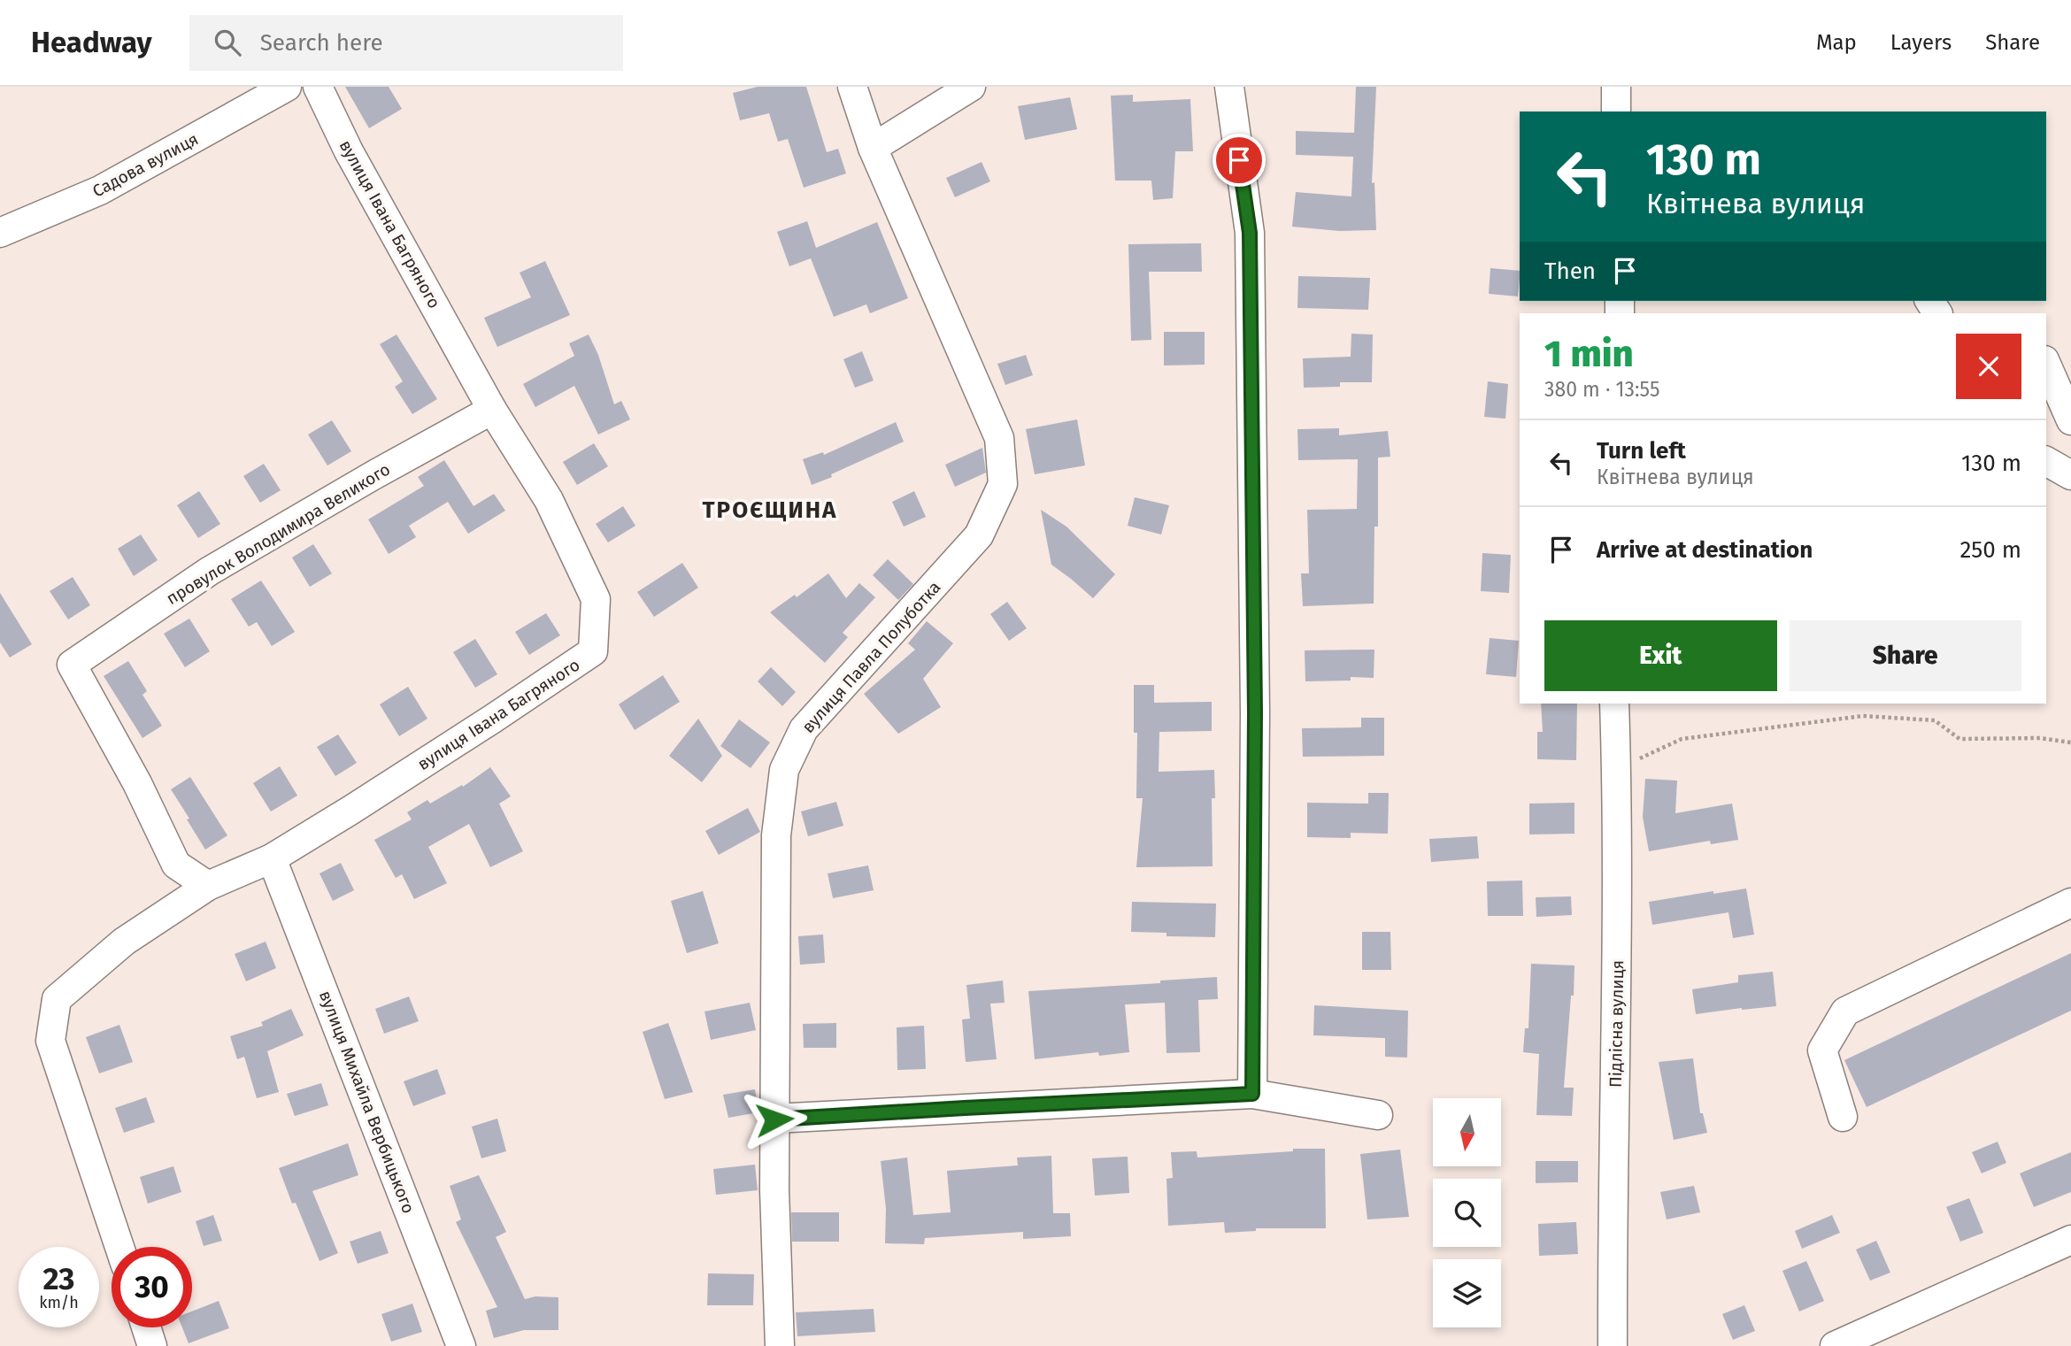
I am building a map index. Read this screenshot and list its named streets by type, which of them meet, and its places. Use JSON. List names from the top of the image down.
{
  "streets": {
    "street": [
      "Садова вулиця",
      "вулиця Івана Багряного",
      "провулок Володимира Великого",
      "вулиця Павла Полуботка",
      "Підлісна вулиця",
      "вулиця Михайла Вербицького"
    ]
  },
  "crossings": [
    ["вулиця Івана Багряного", "провулок Володимира Великого"],
    ["вулиця Івана Багряного", "вулиця Михайла Вербицького"]
  ],
  "districts": ["ТРОЄЩИНА"],
  "north": "bottom",
  "page": {
    "header": "Headway",
    "search": "Search here",
    "nav": ["Map", "Layers", "Share"],
    "turn": ["130 m", "Квітнева вулиця"],
    "then": "Then",
    "heading": ["1 min", "380 m · 13:55"],
    "list": [
      {
        "name": "Turn left",
        "note": "Квітнева вулиця",
        "value": "130 m"
      },
      {
        "name": "Arrive at destination",
        "value": "250 m"
      }
    ],
    "buttons": ["Exit", "Share"],
    "speed": "23 km/h",
    "limit": "30"
  }
}
